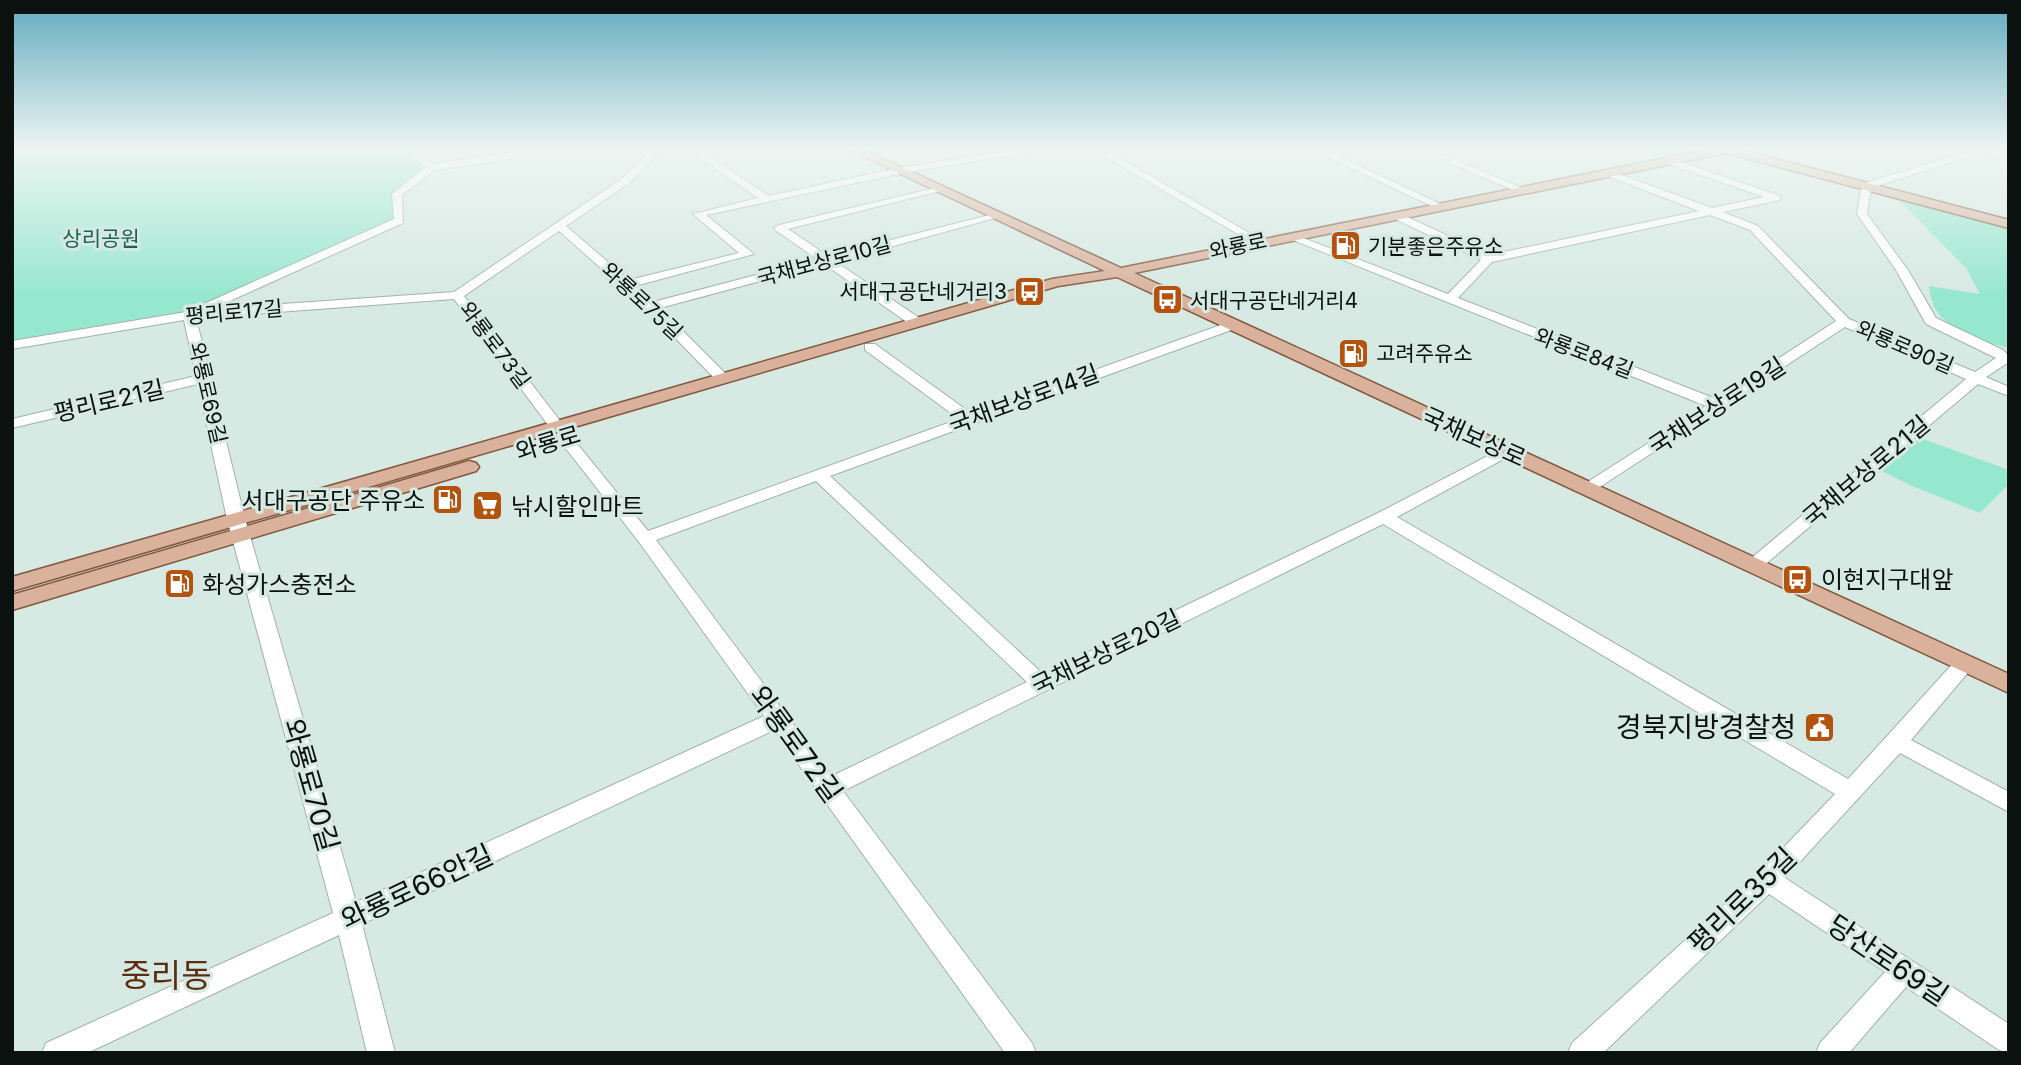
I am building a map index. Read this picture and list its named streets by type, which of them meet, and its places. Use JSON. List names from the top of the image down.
{
  "streets": {
    "main road": ["와룡로", "국채보상로"],
    "street": [
      "국채보상로10길",
      "와룡로75길",
      "평리로17길",
      "와룡로73길",
      "와룡로90길",
      "와룡로84길",
      "와룡로69길",
      "국채보상로14길",
      "평리로21길",
      "국채보상로19길",
      "국채보상로21길",
      "국채보상로20길",
      "와룡로72길",
      "와룡로70길",
      "와룡로66안길",
      "평리로35길",
      "당산로69길"
    ]
  },
  "crossings": [
    ["와룡로", "와룡로75길"],
    ["와룡로", "와룡로73길"],
    ["와룡로", "와룡로84길"],
    ["와룡로", "와룡로69길"],
    ["와룡로", "국채보상로"],
    ["와룡로", "와룡로72길"],
    ["와룡로", "와룡로70길"],
    ["국채보상로10길", "와룡로75길"],
    ["국채보상로10길", "국채보상로"],
    ["와룡로75길", "와룡로73길"],
    ["평리로17길", "와룡로73길"],
    ["평리로17길", "와룡로69길"],
    ["와룡로73길", "와룡로72길"],
    ["와룡로90길", "국채보상로19길"],
    ["와룡로90길", "국채보상로21길"],
    ["와룡로84길", "국채보상로19길"],
    ["와룡로69길", "평리로21길"],
    ["와룡로69길", "와룡로70길"],
    ["국채보상로14길", "국채보상로"],
    ["국채보상로14길", "와룡로72길"],
    ["국채보상로19길", "국채보상로"],
    ["국채보상로", "국채보상로21길"],
    ["국채보상로", "국채보상로20길"],
    ["국채보상로", "평리로35길"],
    ["국채보상로20길", "와룡로72길"],
    ["와룡로72길", "와룡로66안길"],
    ["와룡로70길", "와룡로66안길"],
    ["평리로35길", "당산로69길"]
  ],
  "districts": ["중리동"],
  "parks": ["상리공원"],
  "places": {
    "fuel station": [
      "기분좋은주유소",
      "고려주유소",
      "서대구공단 주유소",
      "화성가스충전소"
    ],
    "bus stop": ["서대구공단네거리3", "서대구공단네거리4", "이현지구대앞"],
    "supermarket": ["낚시할인마트"],
    "public building": ["경북지방경찰청"]
  }
}
